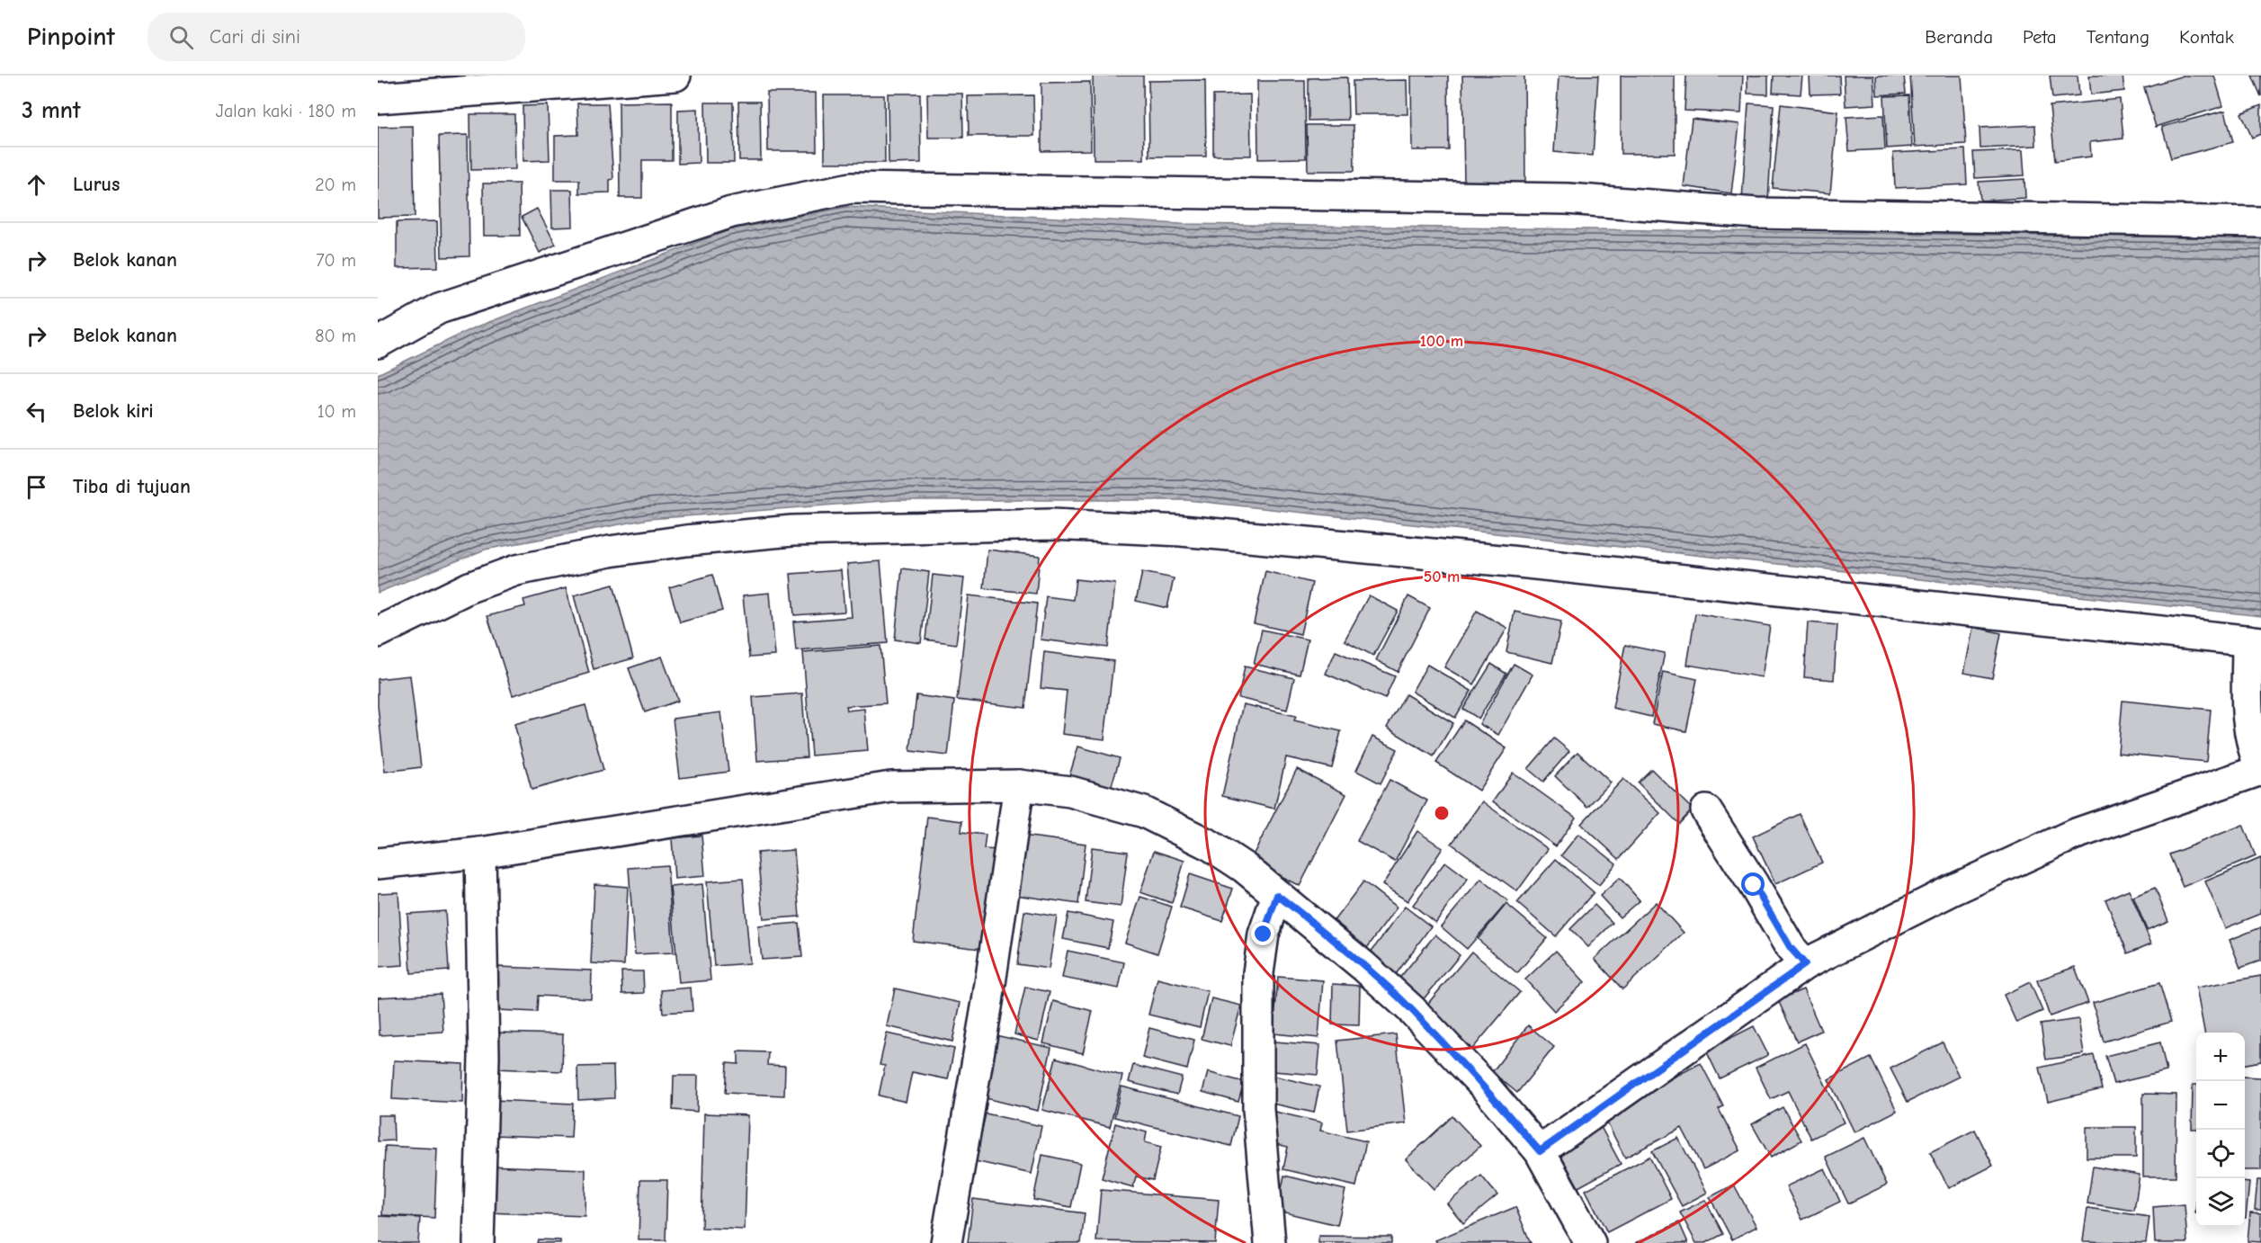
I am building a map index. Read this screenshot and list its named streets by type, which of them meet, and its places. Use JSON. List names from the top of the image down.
{
  "page": {
    "header": "Pinpoint",
    "search": "Cari di sini",
    "nav": [
      "Beranda",
      "Peta",
      "Tentang",
      "Kontak"
    ],
    "heading": ["3 mnt", "Jalan kaki · 180 m"],
    "list": [
      ["Lurus", "20 m"],
      ["Belok kanan", "70 m"],
      ["Belok kanan", "80 m"],
      ["Belok kiri", "10 m"],
      "Tiba di tujuan"
    ],
    "map_buttons": ["+", "−"]
  },
  "rings": ["100 m", "50 m"]
}
